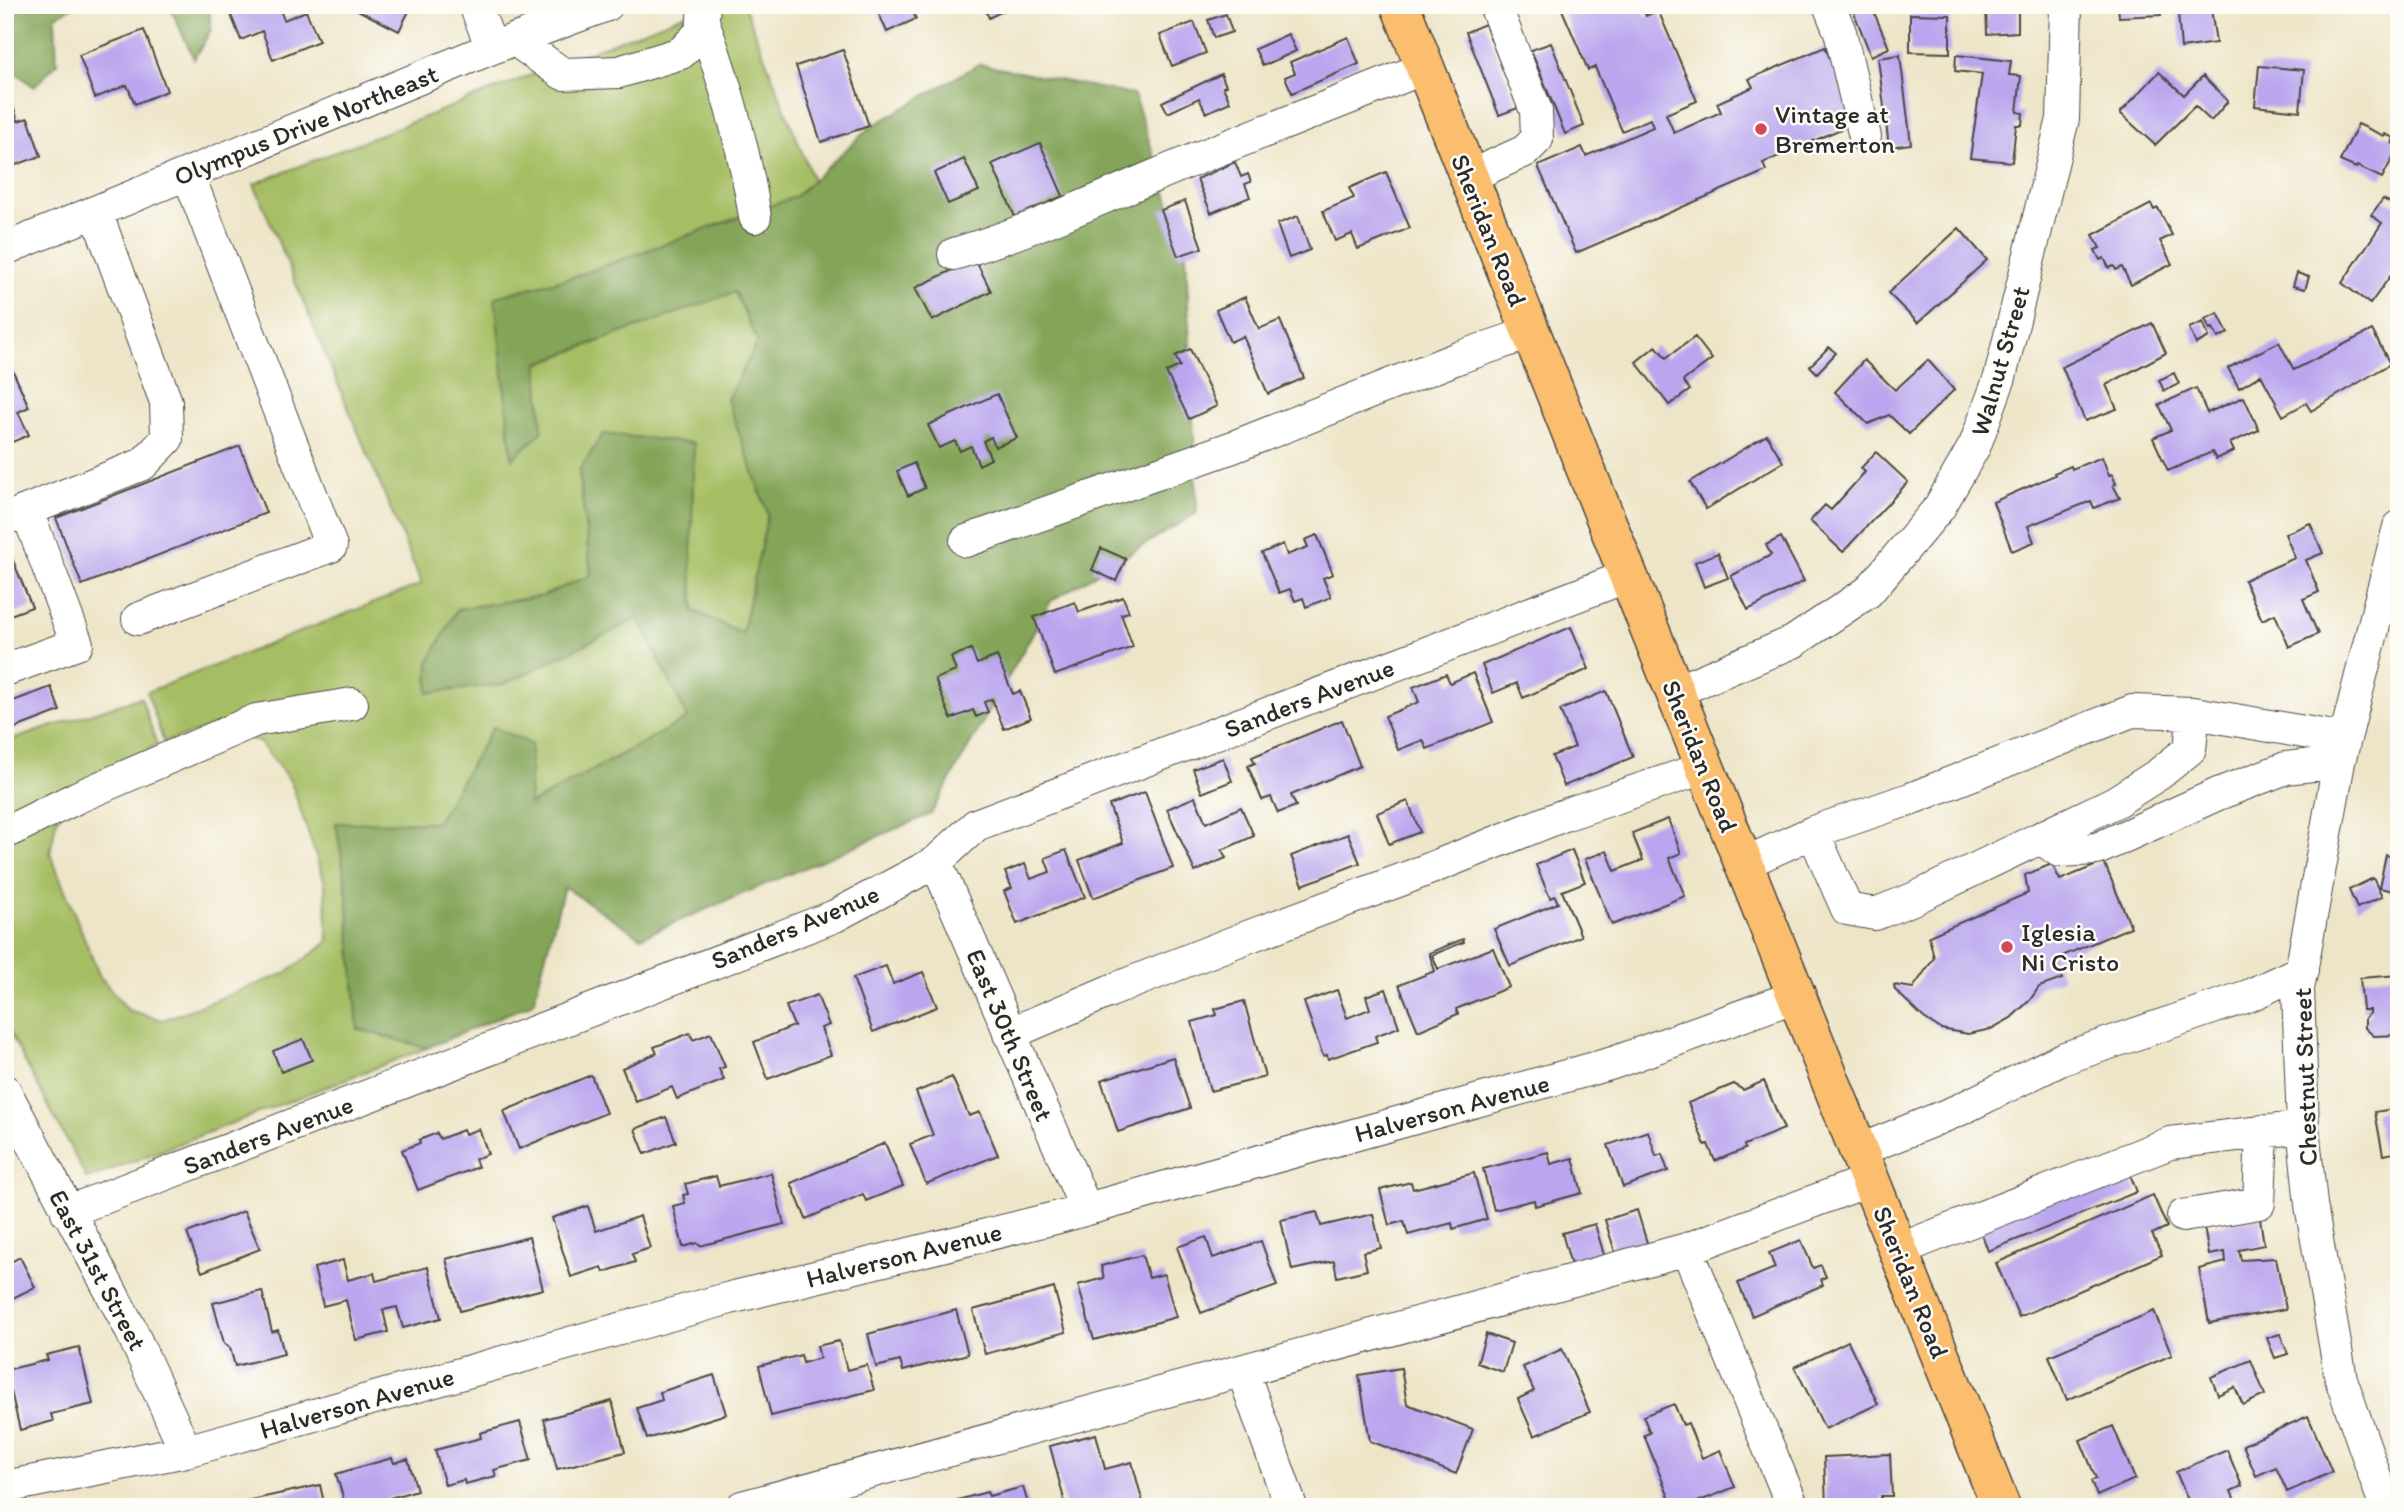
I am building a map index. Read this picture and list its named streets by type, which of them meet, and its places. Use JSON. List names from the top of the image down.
{
  "streets": {
    "main road": ["Sheridan Road"],
    "street": [
      "Olympus Drive Northeast",
      "Walnut Street",
      "Sanders Avenue",
      "East 30th Street",
      "Chestnut Street",
      "Halverson Avenue",
      "East 31st Street"
    ]
  },
  "crossings": [
    ["Sheridan Road", "Walnut Street"],
    ["Sheridan Road", "Sanders Avenue"],
    ["Sheridan Road", "Halverson Avenue"],
    ["Sanders Avenue", "East 30th Street"],
    ["Sanders Avenue", "East 31st Street"],
    ["East 30th Street", "Halverson Avenue"],
    ["Halverson Avenue", "East 31st Street"]
  ],
  "places": ["Vintage at Bremerton", "Iglesia Ni Cristo"]
}
